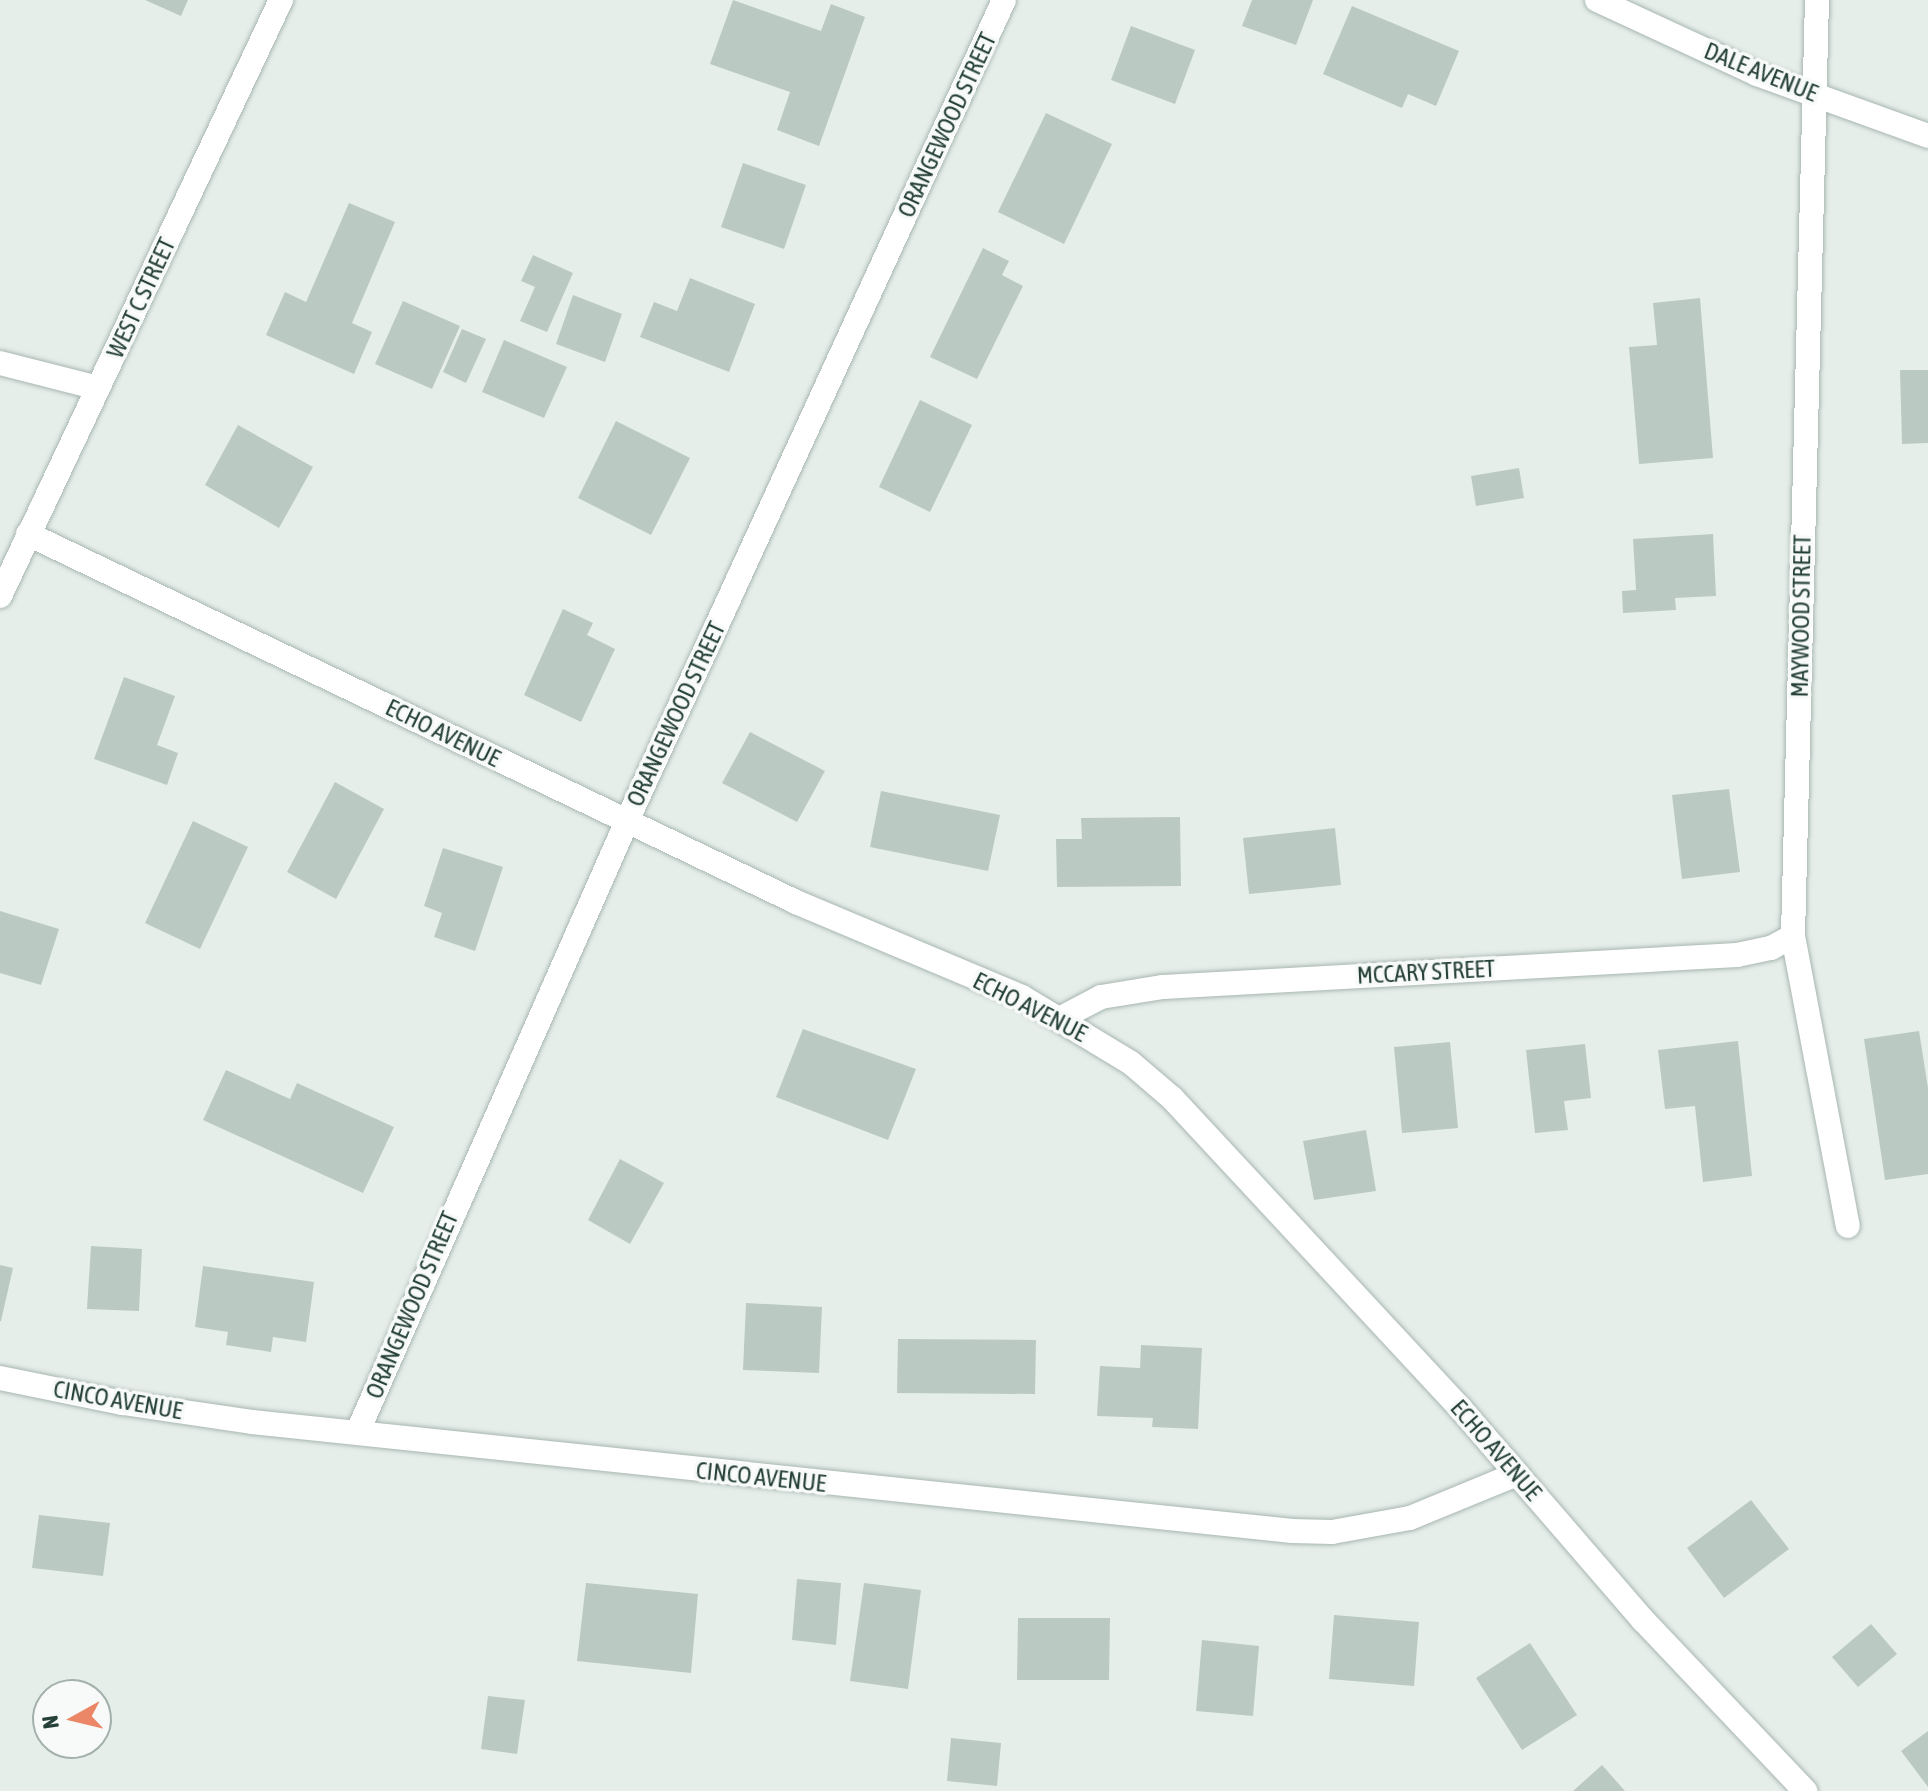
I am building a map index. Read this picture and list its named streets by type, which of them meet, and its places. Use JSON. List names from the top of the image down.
{
  "streets": {
    "street": [
      "DALE AVENUE",
      "ORANGEWOOD STREET",
      "WEST C STREET",
      "MAYWOOD STREET",
      "ECHO AVENUE",
      "MCCARY STREET",
      "CINCO AVENUE"
    ]
  },
  "crossings": [
    ["DALE AVENUE", "MAYWOOD STREET"],
    ["ORANGEWOOD STREET", "ECHO AVENUE"],
    ["ORANGEWOOD STREET", "CINCO AVENUE"],
    ["WEST C STREET", "ECHO AVENUE"],
    ["MAYWOOD STREET", "MCCARY STREET"],
    ["ECHO AVENUE", "MCCARY STREET"],
    ["ECHO AVENUE", "CINCO AVENUE"]
  ],
  "north": "left"
}
